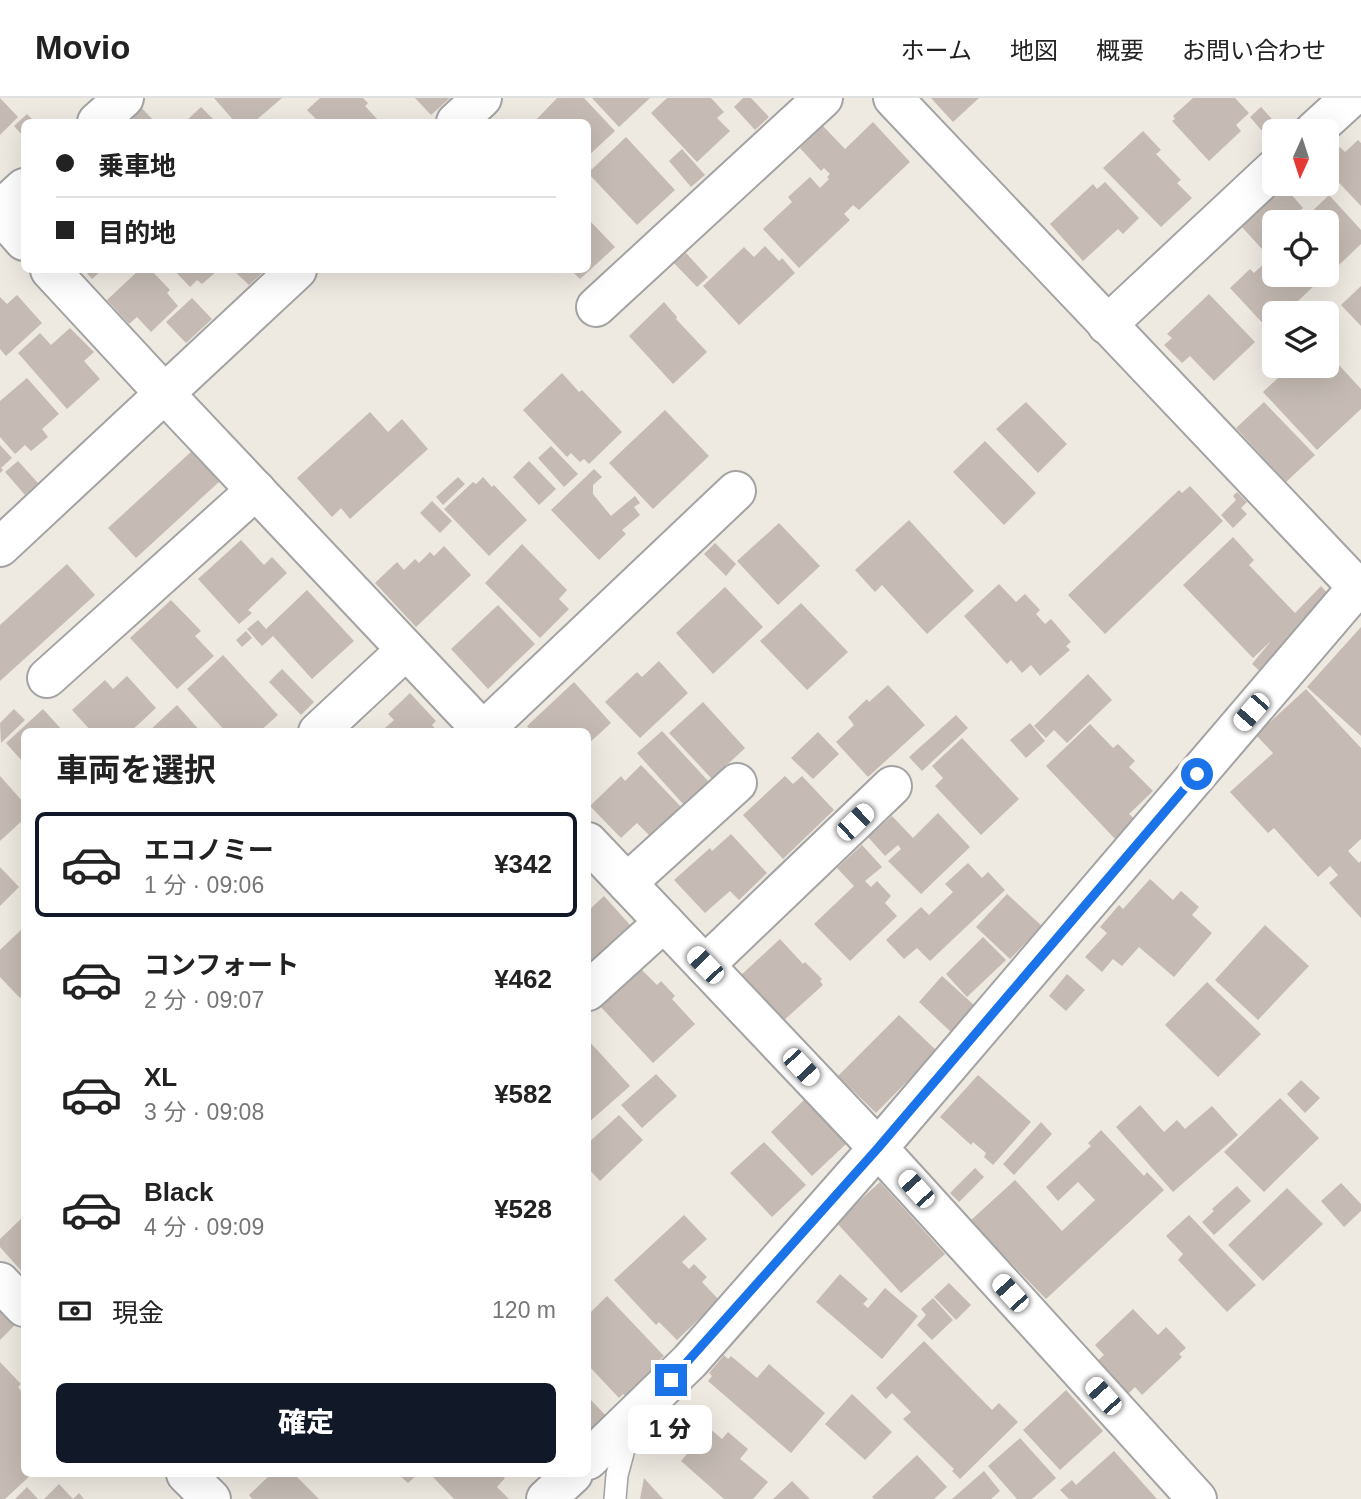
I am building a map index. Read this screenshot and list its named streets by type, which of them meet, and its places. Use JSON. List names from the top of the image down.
{
  "north": "bottom",
  "page": {
    "header": "Movio",
    "nav": [
      "ホーム",
      "地図",
      "概要",
      "お問い合わせ"
    ],
    "banner": ["乗車地", "目的地"],
    "heading": "車両を選択",
    "list": [
      {
        "name": "エコノミー",
        "note": "1 分 · 09:06",
        "value": "¥342"
      },
      {
        "name": "コンフォート",
        "note": "2 分 · 09:07",
        "value": "¥462"
      },
      {
        "name": "XL",
        "note": "3 分 · 09:08",
        "value": "¥582"
      },
      {
        "name": "Black",
        "note": "4 分 · 09:09",
        "value": "¥528"
      }
    ],
    "pay": ["現金", "120 m"],
    "buttons": "確定",
    "bubble": "1 分"
  }
}
